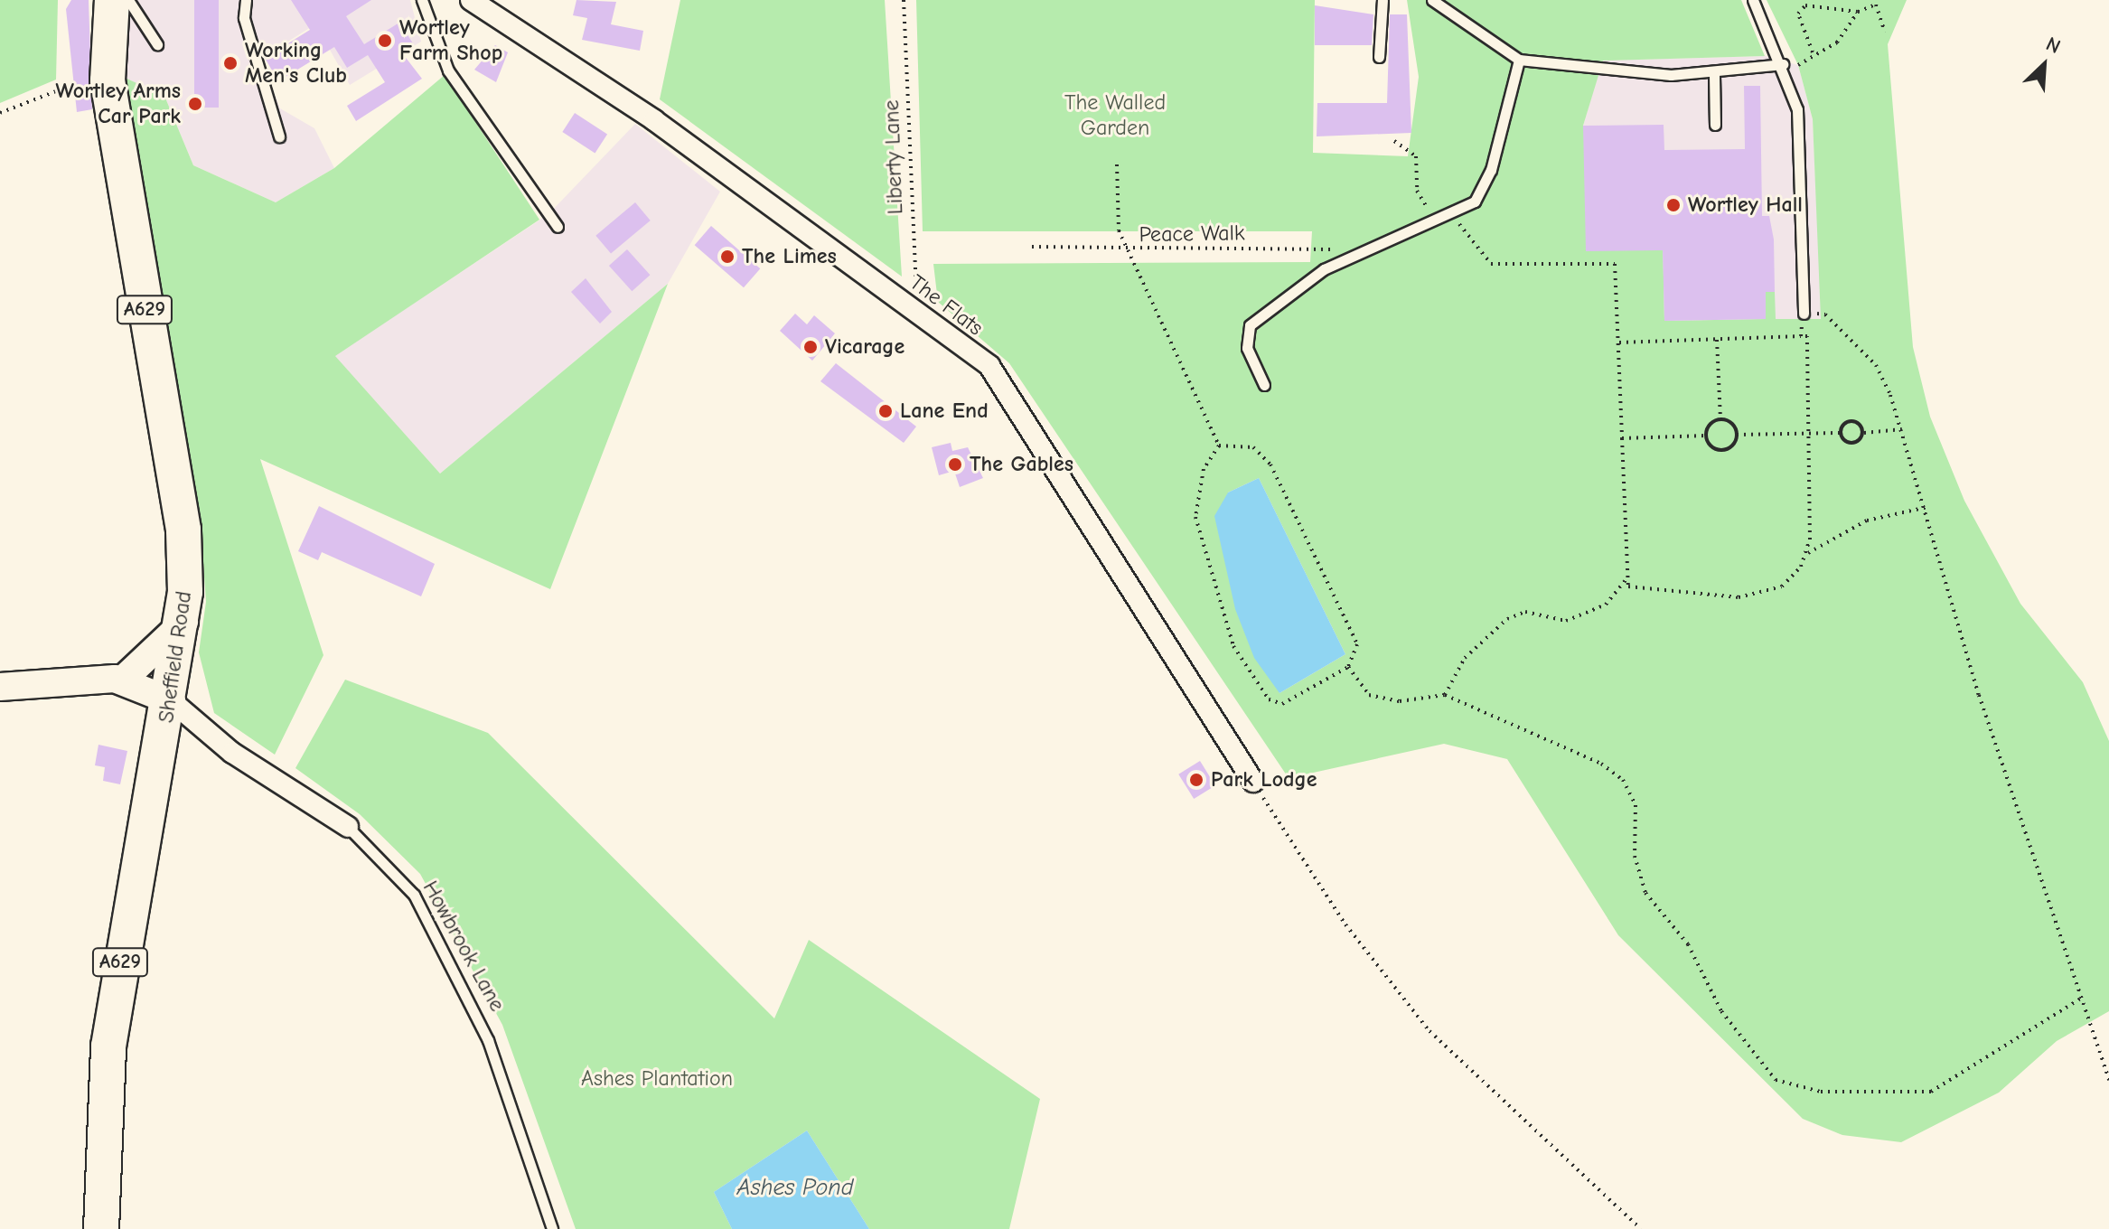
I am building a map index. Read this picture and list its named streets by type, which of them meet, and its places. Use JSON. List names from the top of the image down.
{
  "streets": {
    "highway": ["A629", "Sheffield Road"],
    "street": ["The Flats", "Howbrook Lane"],
    "path": ["Liberty Lane", "Peace Walk"]
  },
  "crossings": [
    ["Liberty Lane", "The Flats"],
    ["Sheffield Road", "Howbrook Lane"]
  ],
  "water": ["Ashes Pond"],
  "parks": ["The Walled Garden", "Ashes Plantation"],
  "places": [
    "Wortley Farm Shop",
    "Working Men's Club",
    "Wortley Arms Car Park",
    "Wortley Hall",
    "The Limes",
    "Vicarage",
    "Lane End",
    "The Gables",
    "Park Lodge"
  ],
  "north": "top right"
}
